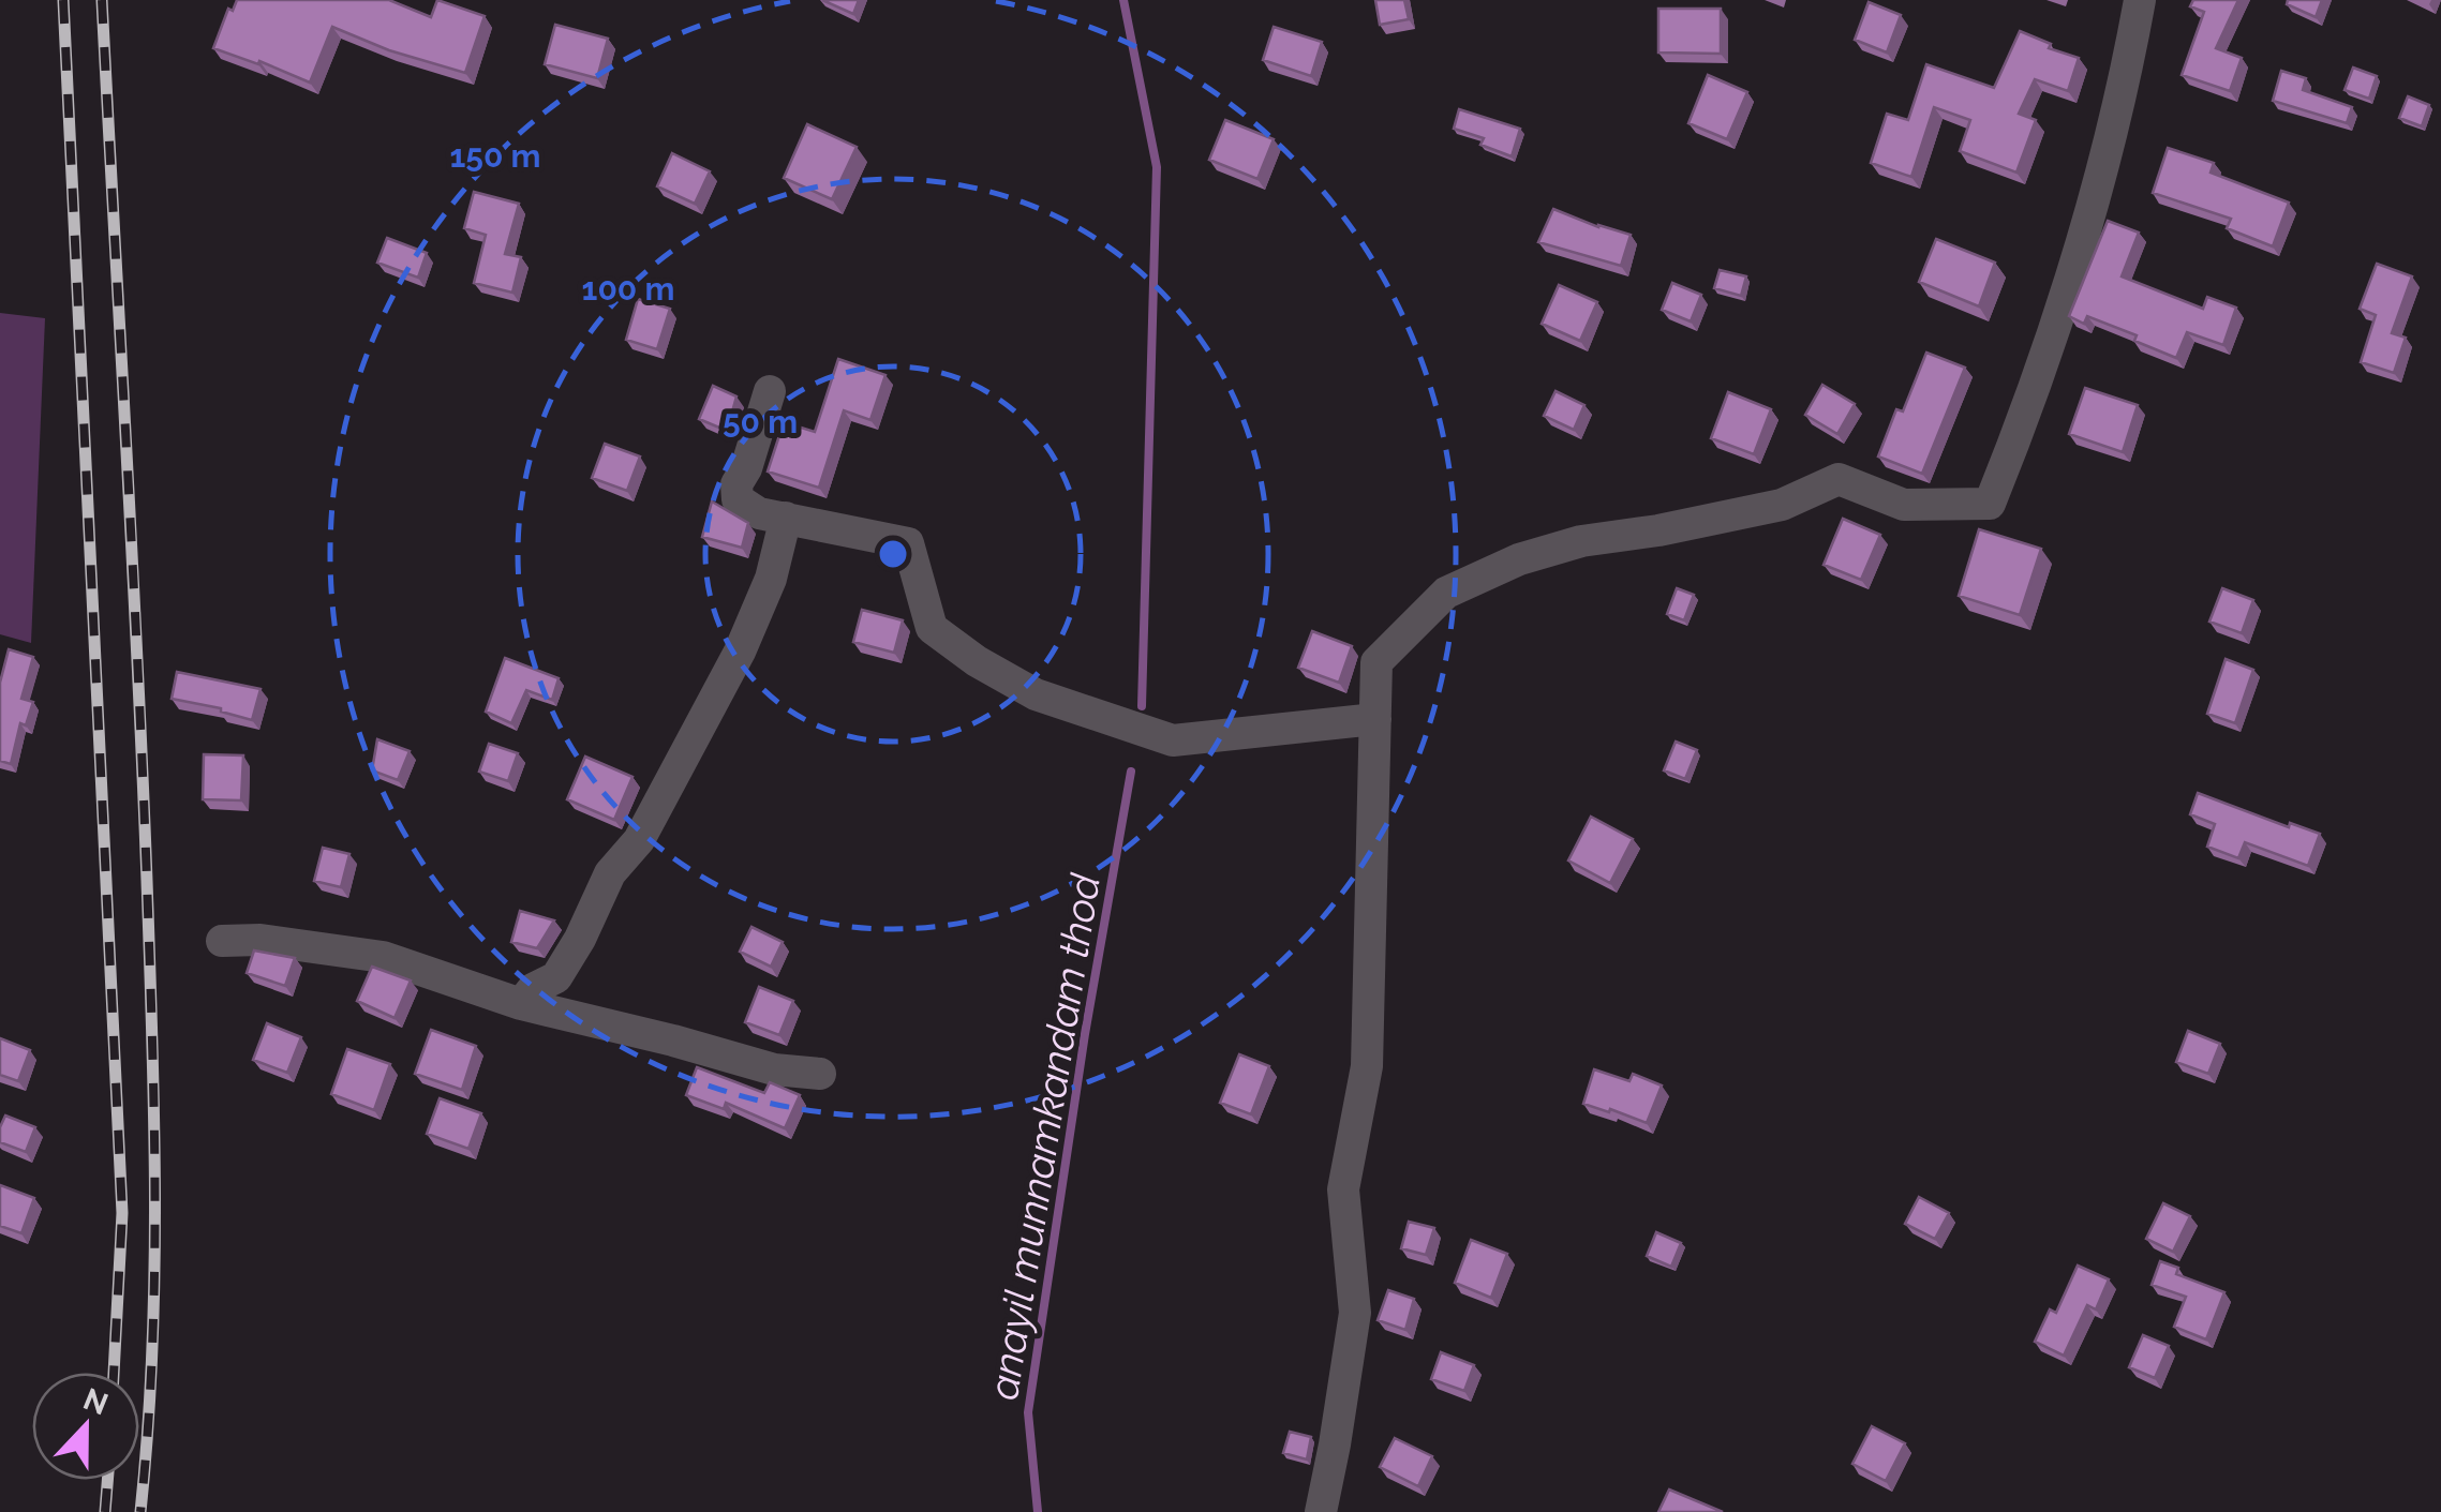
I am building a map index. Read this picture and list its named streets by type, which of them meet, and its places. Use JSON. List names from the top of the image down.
{
  "water": ["anayil munnamkandam thod"],
  "north": "top",
  "rings": ["150 m", "100 m", "50 m"]
}
